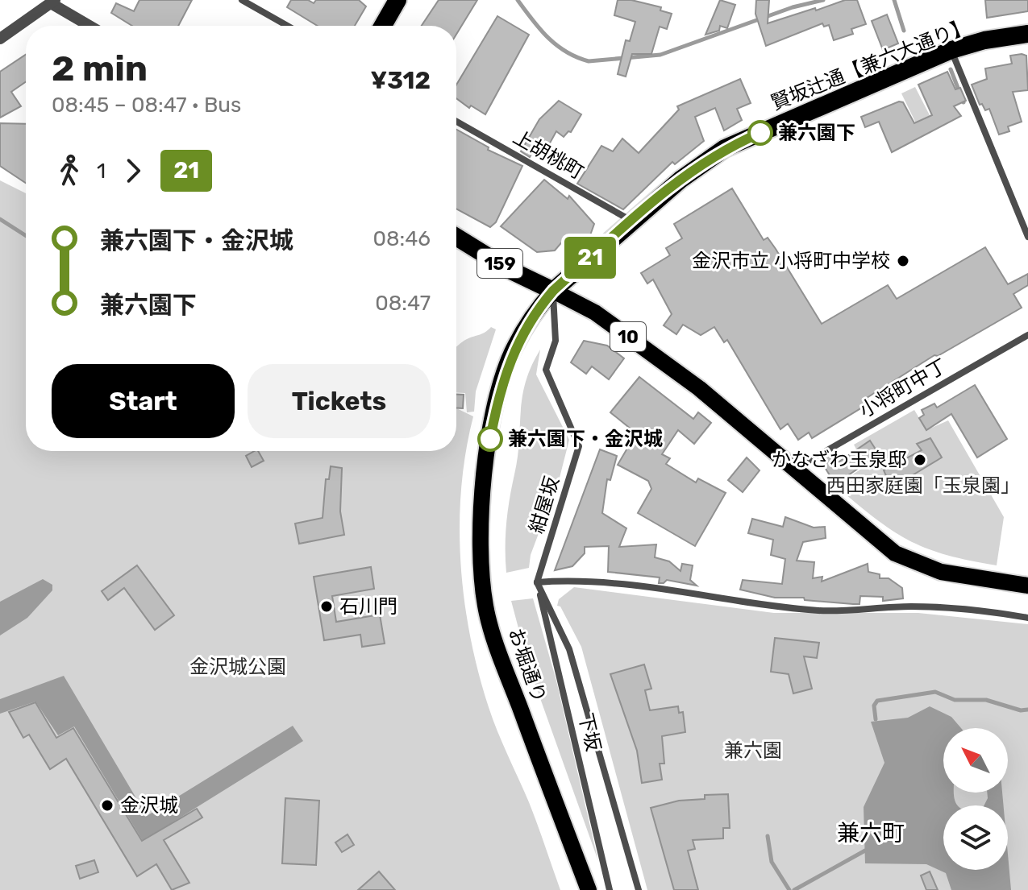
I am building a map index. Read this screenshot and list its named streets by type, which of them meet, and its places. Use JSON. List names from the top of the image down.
{
  "streets": {
    "highway": ["賢坂辻通【兼六大通り】", "159"],
    "main road": ["10", "お堀通り"],
    "street": [
      "上胡桃町",
      "小将町中丁",
      "紺屋坂",
      "下坂"
    ]
  },
  "crossings": [
    ["賢坂辻通【兼六大通り】", "上胡桃町"],
    ["賢坂辻通【兼六大通り】", "159"],
    ["賢坂辻通【兼六大通り】", "10"],
    ["賢坂辻通【兼六大通り】", "紺屋坂"],
    ["賢坂辻通【兼六大通り】", "お堀通り"],
    ["159", "10"],
    ["159", "紺屋坂"],
    ["159", "お堀通り"],
    ["10", "小将町中丁"],
    ["10", "紺屋坂"],
    ["10", "お堀通り"],
    ["紺屋坂", "お堀通り"],
    ["紺屋坂", "下坂"]
  ],
  "districts": ["兼六町"],
  "parks": ["西田家庭園「玉泉園」", "金沢城公園", "兼六園"],
  "places": [
    "兼六園下",
    "金沢市立 小将町中学校",
    "兼六園下・金沢城",
    "かなざわ玉泉邸",
    "石川門",
    "金沢城"
  ],
  "lines": ["bus line 21"],
  "north": "top left",
  "page": {
    "on_map": "21",
    "heading": ["2 min", "08:45 – 08:47 · Bus", "¥312"],
    "legs": ["1", "21"],
    "list": [
      {
        "name": "兼六園下・金沢城",
        "value": "08:46"
      },
      {
        "name": "兼六園下",
        "value": "08:47"
      }
    ],
    "buttons": ["Start", "Tickets"]
  }
}
